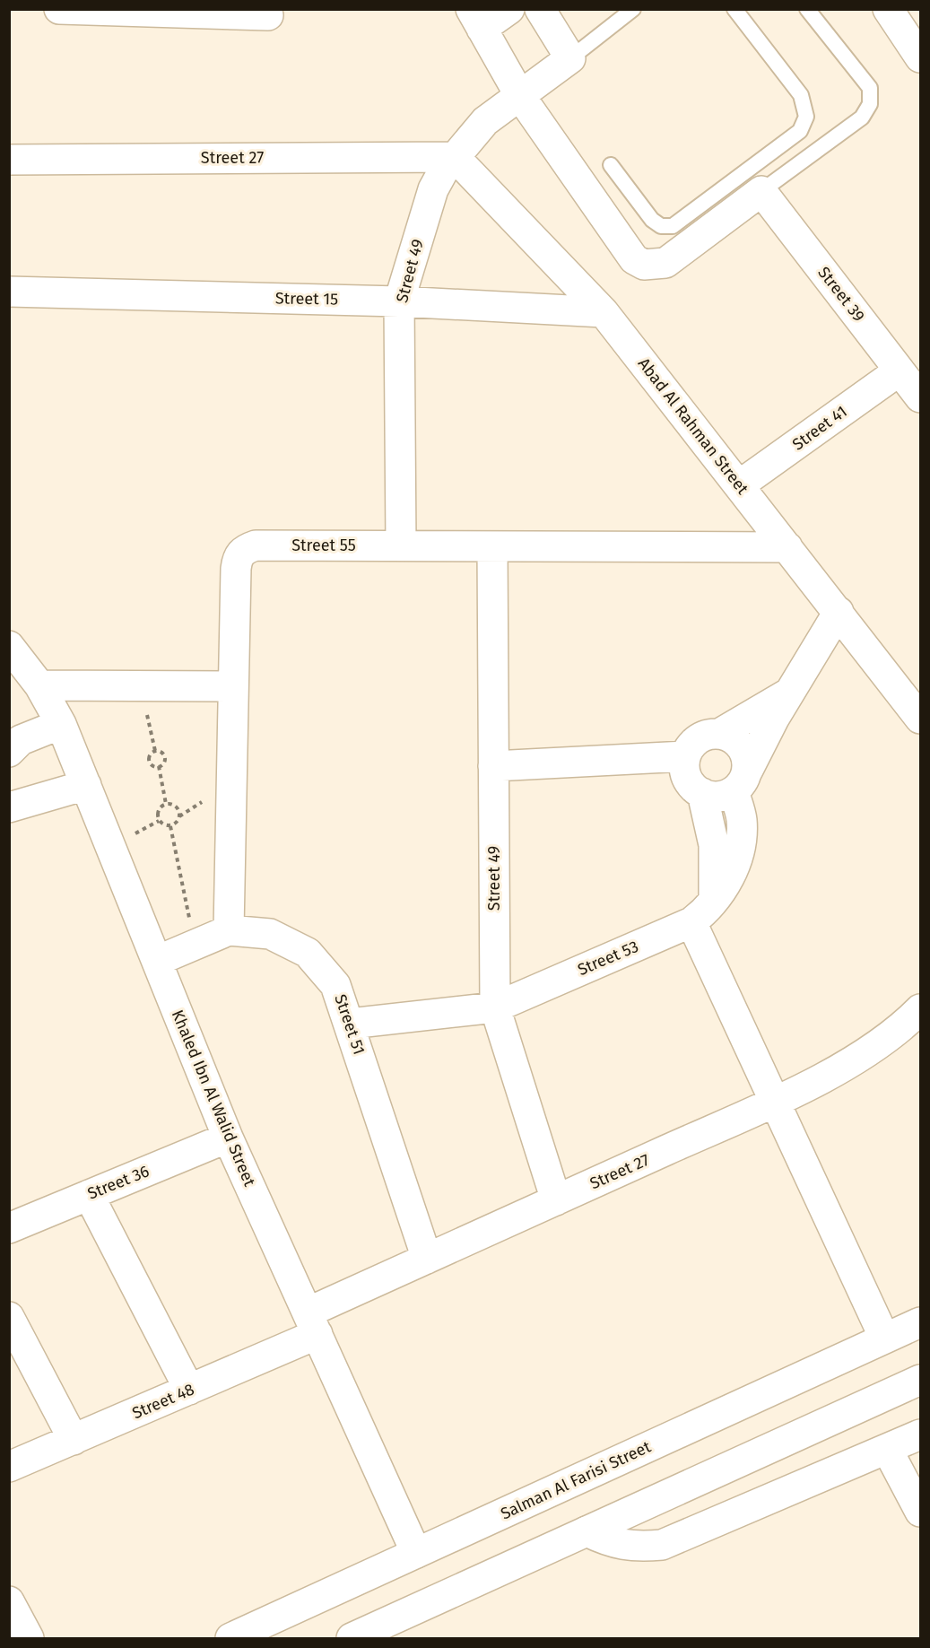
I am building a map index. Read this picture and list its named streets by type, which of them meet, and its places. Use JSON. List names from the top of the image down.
{
  "streets": {
    "street": [
      "Street 27",
      "Street 49",
      "Street 39",
      "Street 15",
      "Abad Al Rahman Street",
      "Street 41",
      "Street 55",
      "Street 53",
      "Street 51",
      "Khaled Ibn Al Walid Street",
      "Street 36",
      "Street 48",
      "Salman Al Farisi Street"
    ]
  },
  "crossings": [
    ["Street 27", "Street 49"],
    ["Street 27", "Abad Al Rahman Street"],
    ["Street 27", "Street 51"],
    ["Street 27", "Khaled Ibn Al Walid Street"],
    ["Street 27", "Street 48"],
    ["Street 49", "Street 15"],
    ["Street 49", "Abad Al Rahman Street"],
    ["Street 49", "Street 55"],
    ["Street 49", "Street 53"],
    ["Street 39", "Street 41"],
    ["Street 15", "Abad Al Rahman Street"],
    ["Abad Al Rahman Street", "Street 41"],
    ["Abad Al Rahman Street", "Street 55"],
    ["Street 55", "Street 51"],
    ["Street 53", "Street 51"],
    ["Street 51", "Khaled Ibn Al Walid Street"],
    ["Khaled Ibn Al Walid Street", "Street 36"],
    ["Khaled Ibn Al Walid Street", "Street 48"],
    ["Khaled Ibn Al Walid Street", "Salman Al Farisi Street"]
  ]
}
